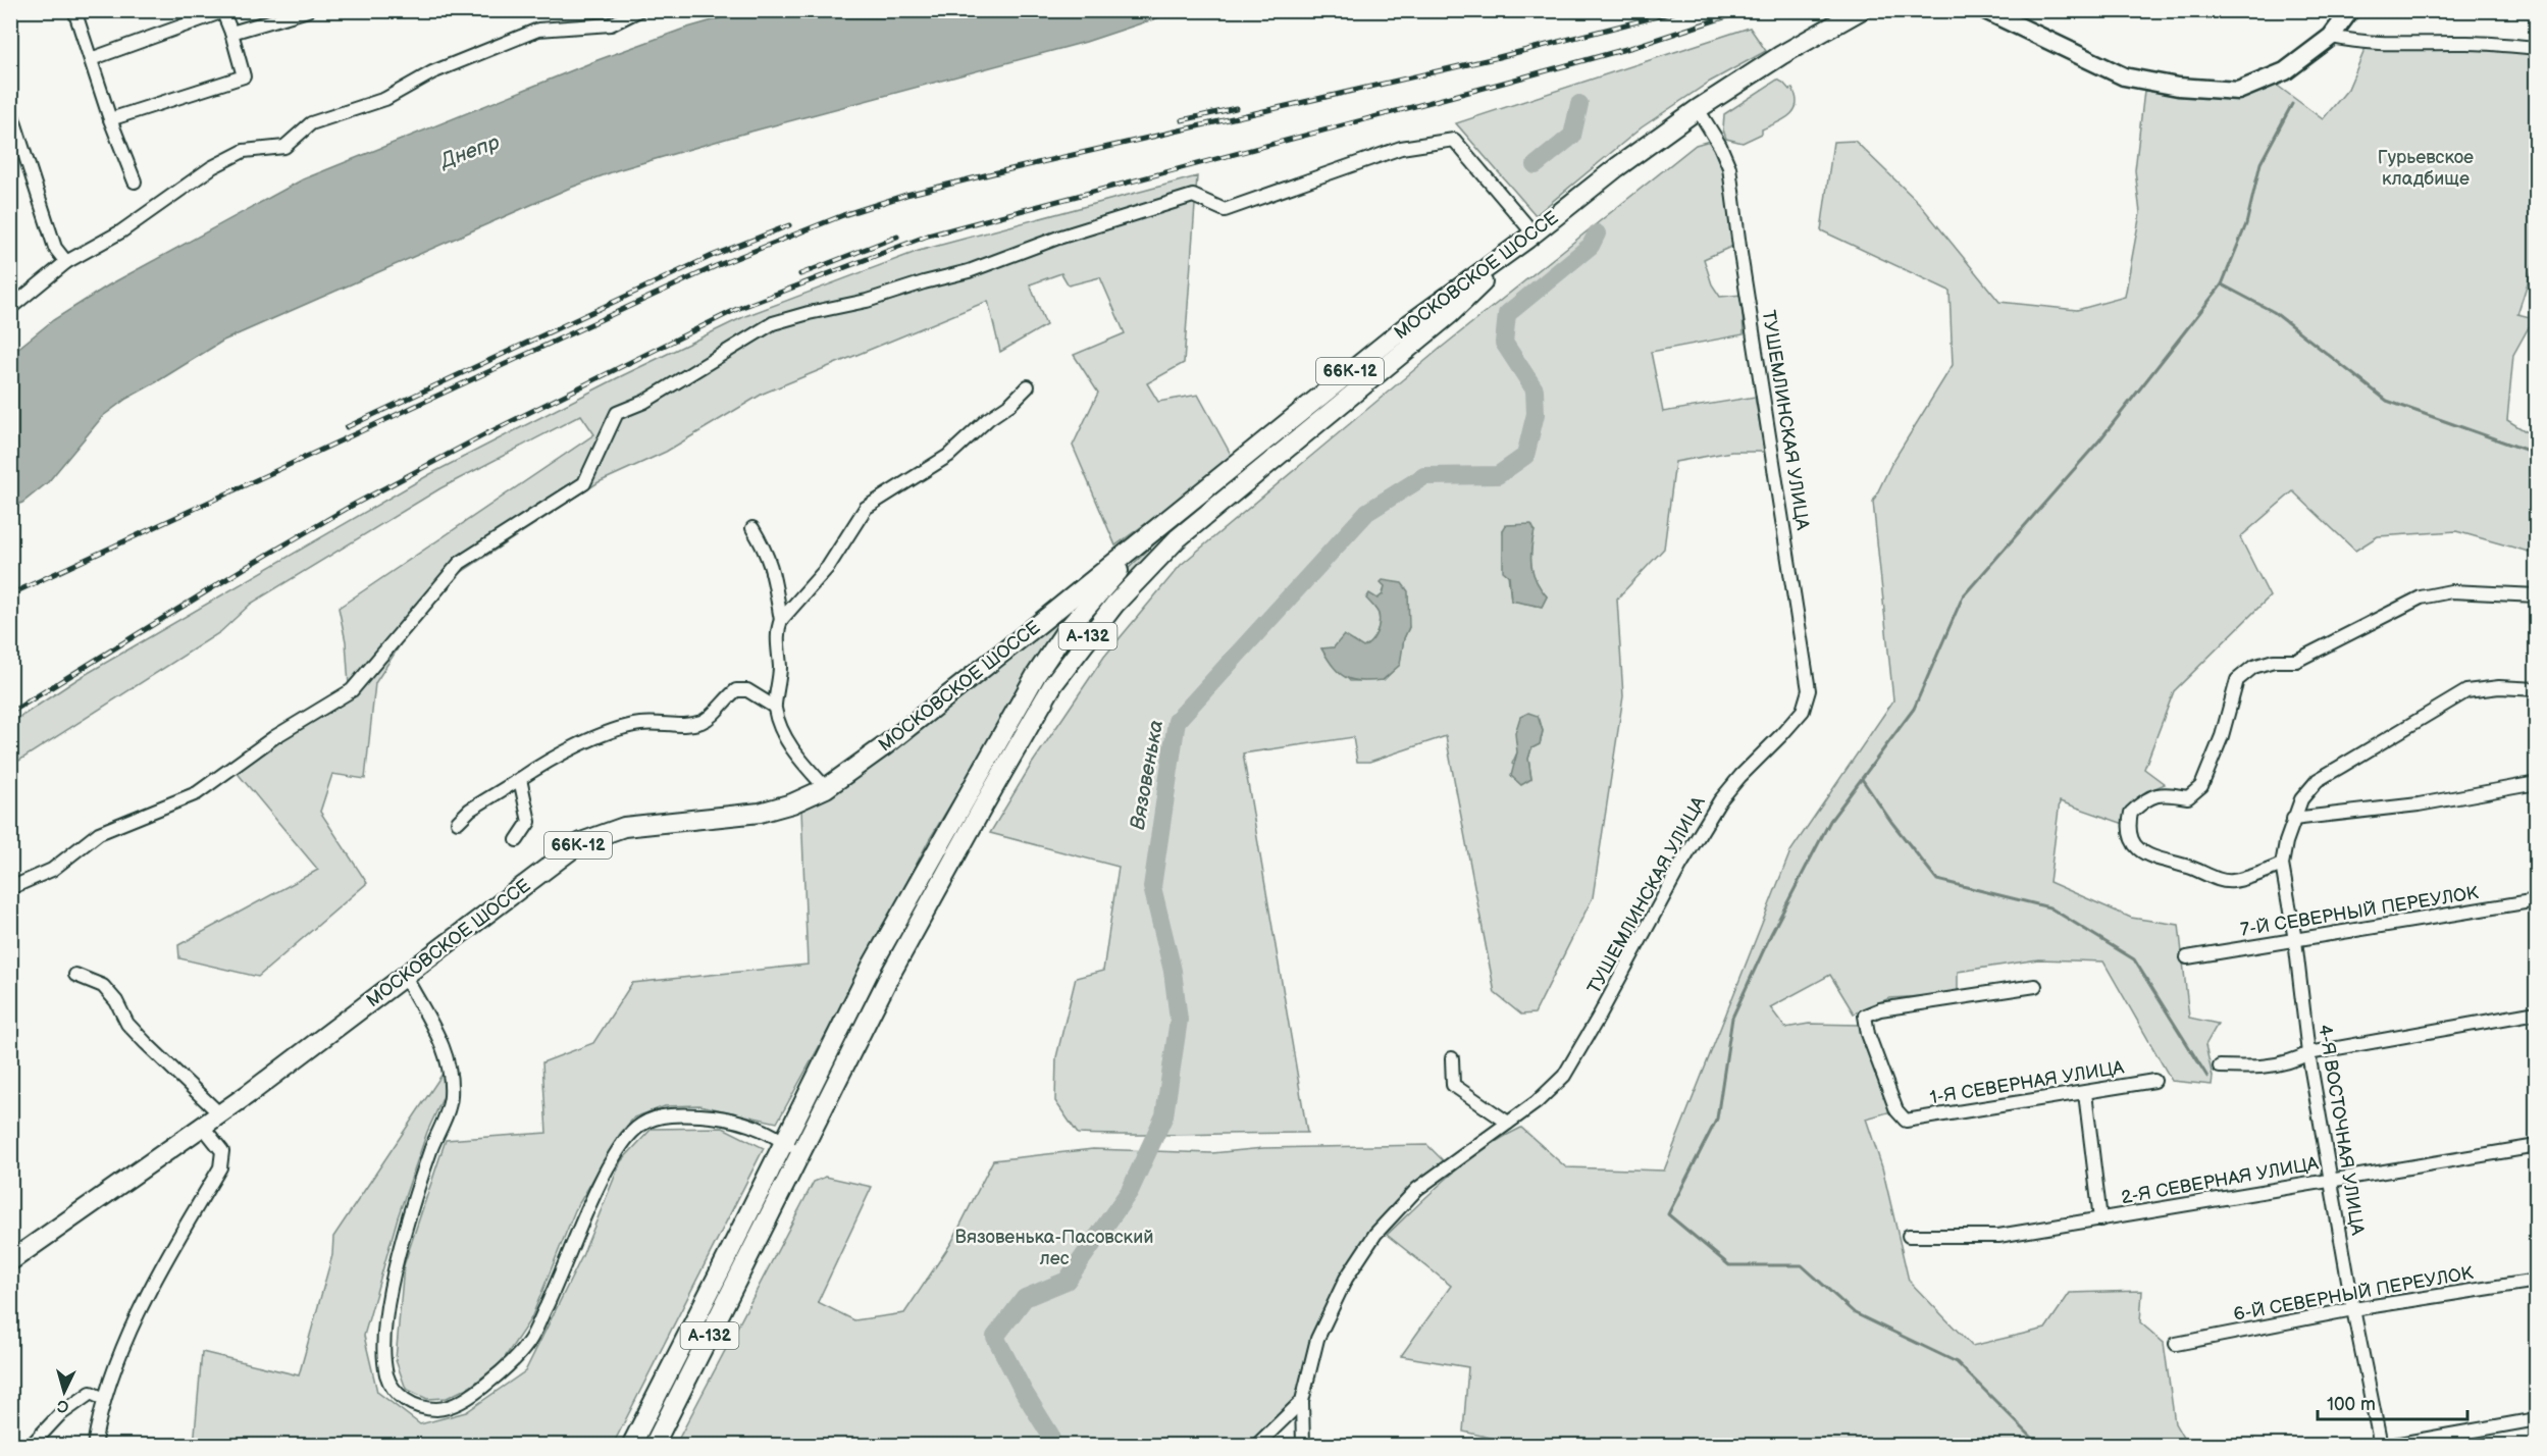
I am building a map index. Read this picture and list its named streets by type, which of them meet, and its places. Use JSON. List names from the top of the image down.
{
  "streets": {
    "main road": ["МОСКОВСКОЕ ШОССЕ", "66К-12", "А-132"],
    "street": [
      "ТУШЕМЛИНСКАЯ УЛИЦА",
      "7-Й СЕВЕРНЫЙ ПЕРЕУЛОК",
      "1-Я СЕВЕРНАЯ УЛИЦА",
      "4-Я ВОСТОЧНАЯ УЛИЦА",
      "2-Я СЕВЕРНАЯ УЛИЦА",
      "6-Й СЕВЕРНЫЙ ПЕРЕУЛОК"
    ]
  },
  "crossings": [
    ["МОСКОВСКОЕ ШОССЕ", "ТУШЕМЛИНСКАЯ УЛИЦА"],
    ["МОСКОВСКОЕ ШОССЕ", "А-132"],
    ["7-Й СЕВЕРНЫЙ ПЕРЕУЛОК", "4-Я ВОСТОЧНАЯ УЛИЦА"],
    ["4-Я ВОСТОЧНАЯ УЛИЦА", "2-Я СЕВЕРНАЯ УЛИЦА"],
    ["4-Я ВОСТОЧНАЯ УЛИЦА", "6-Й СЕВЕРНЫЙ ПЕРЕУЛОК"]
  ],
  "water": ["Днепр", "Вязовенька"],
  "parks": ["Гурьевское кладбище", "Вязовенька-Пасовский лес"],
  "scale_bar": "100 m",
  "north": "bottom"
}
